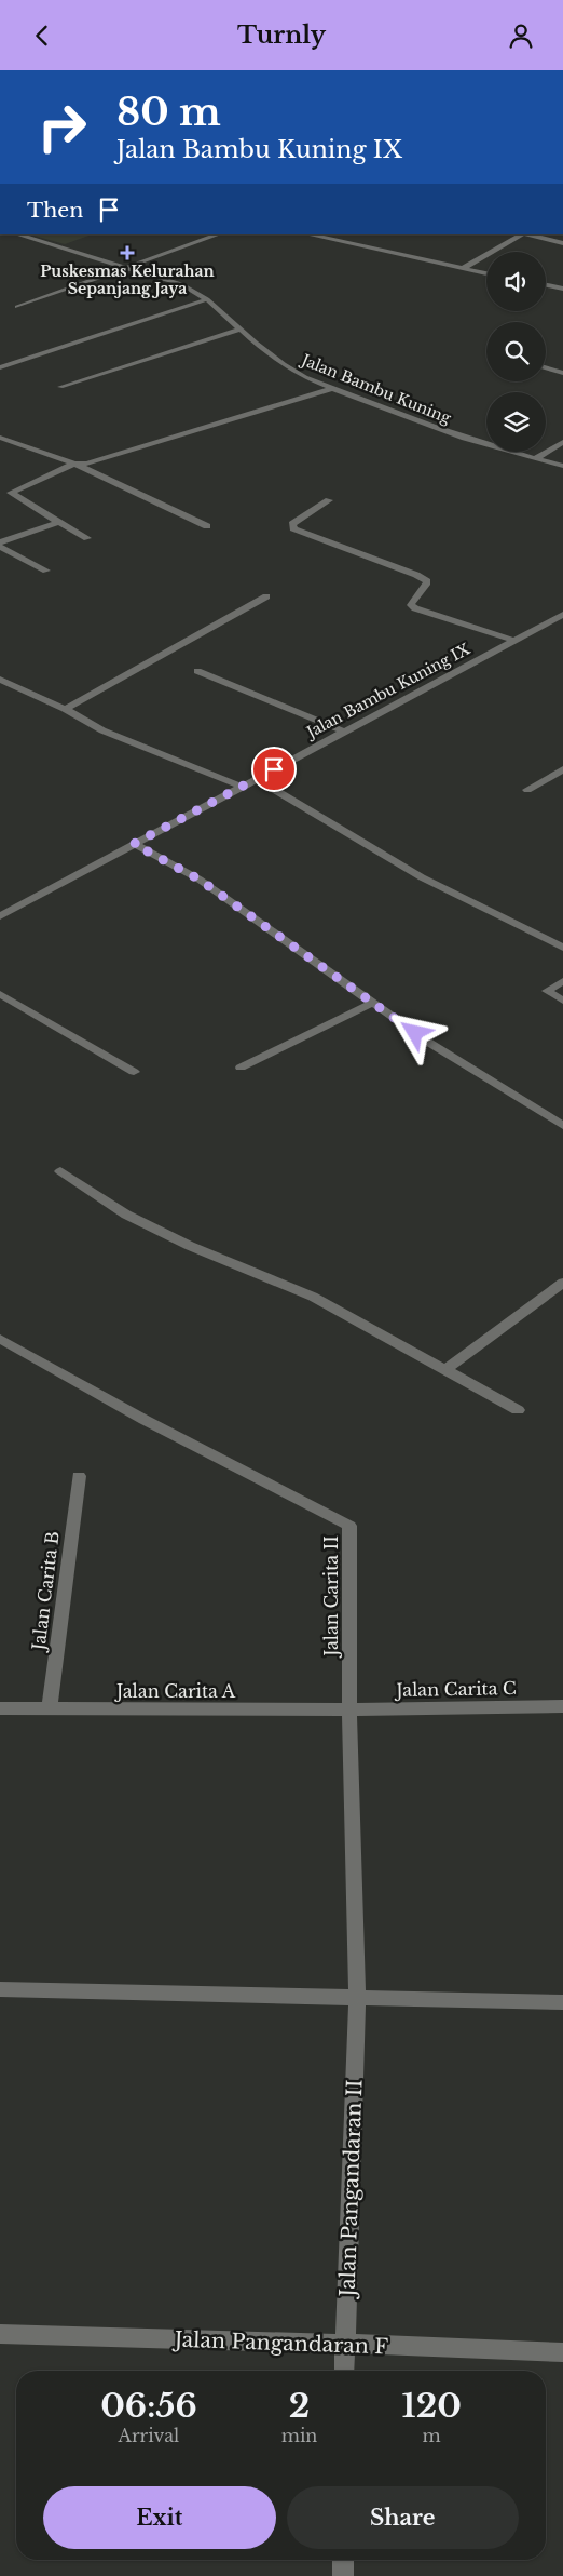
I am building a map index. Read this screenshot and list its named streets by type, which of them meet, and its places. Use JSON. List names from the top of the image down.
{
  "streets": {
    "street": [
      "Jalan Bambu Kuning",
      "Jalan Bambu Kuning IX",
      "Jalan Carita B",
      "Jalan Carita II",
      "Jalan Carita C",
      "Jalan Carita A",
      "Jalan Pangandaran II",
      "Jalan Pangandaran F"
    ]
  },
  "crossings": [
    ["Jalan Carita B", "Jalan Carita A"],
    ["Jalan Carita II", "Jalan Carita C"],
    ["Jalan Carita II", "Jalan Carita A"],
    ["Jalan Carita II", "Jalan Pangandaran II"],
    ["Jalan Carita C", "Jalan Carita A"],
    ["Jalan Pangandaran II", "Jalan Pangandaran F"]
  ],
  "places": {
    "health": ["Puskesmas Kelurahan Sepanjang Jaya"]
  },
  "page": {
    "header": "Turnly",
    "turn": ["80 m", "Jalan Bambu Kuning IX"],
    "then": "Then",
    "eta": [
      "06:56",
      "Arrival",
      "2",
      "min",
      "120",
      "m"
    ],
    "buttons": ["Exit", "Share"]
  }
}
